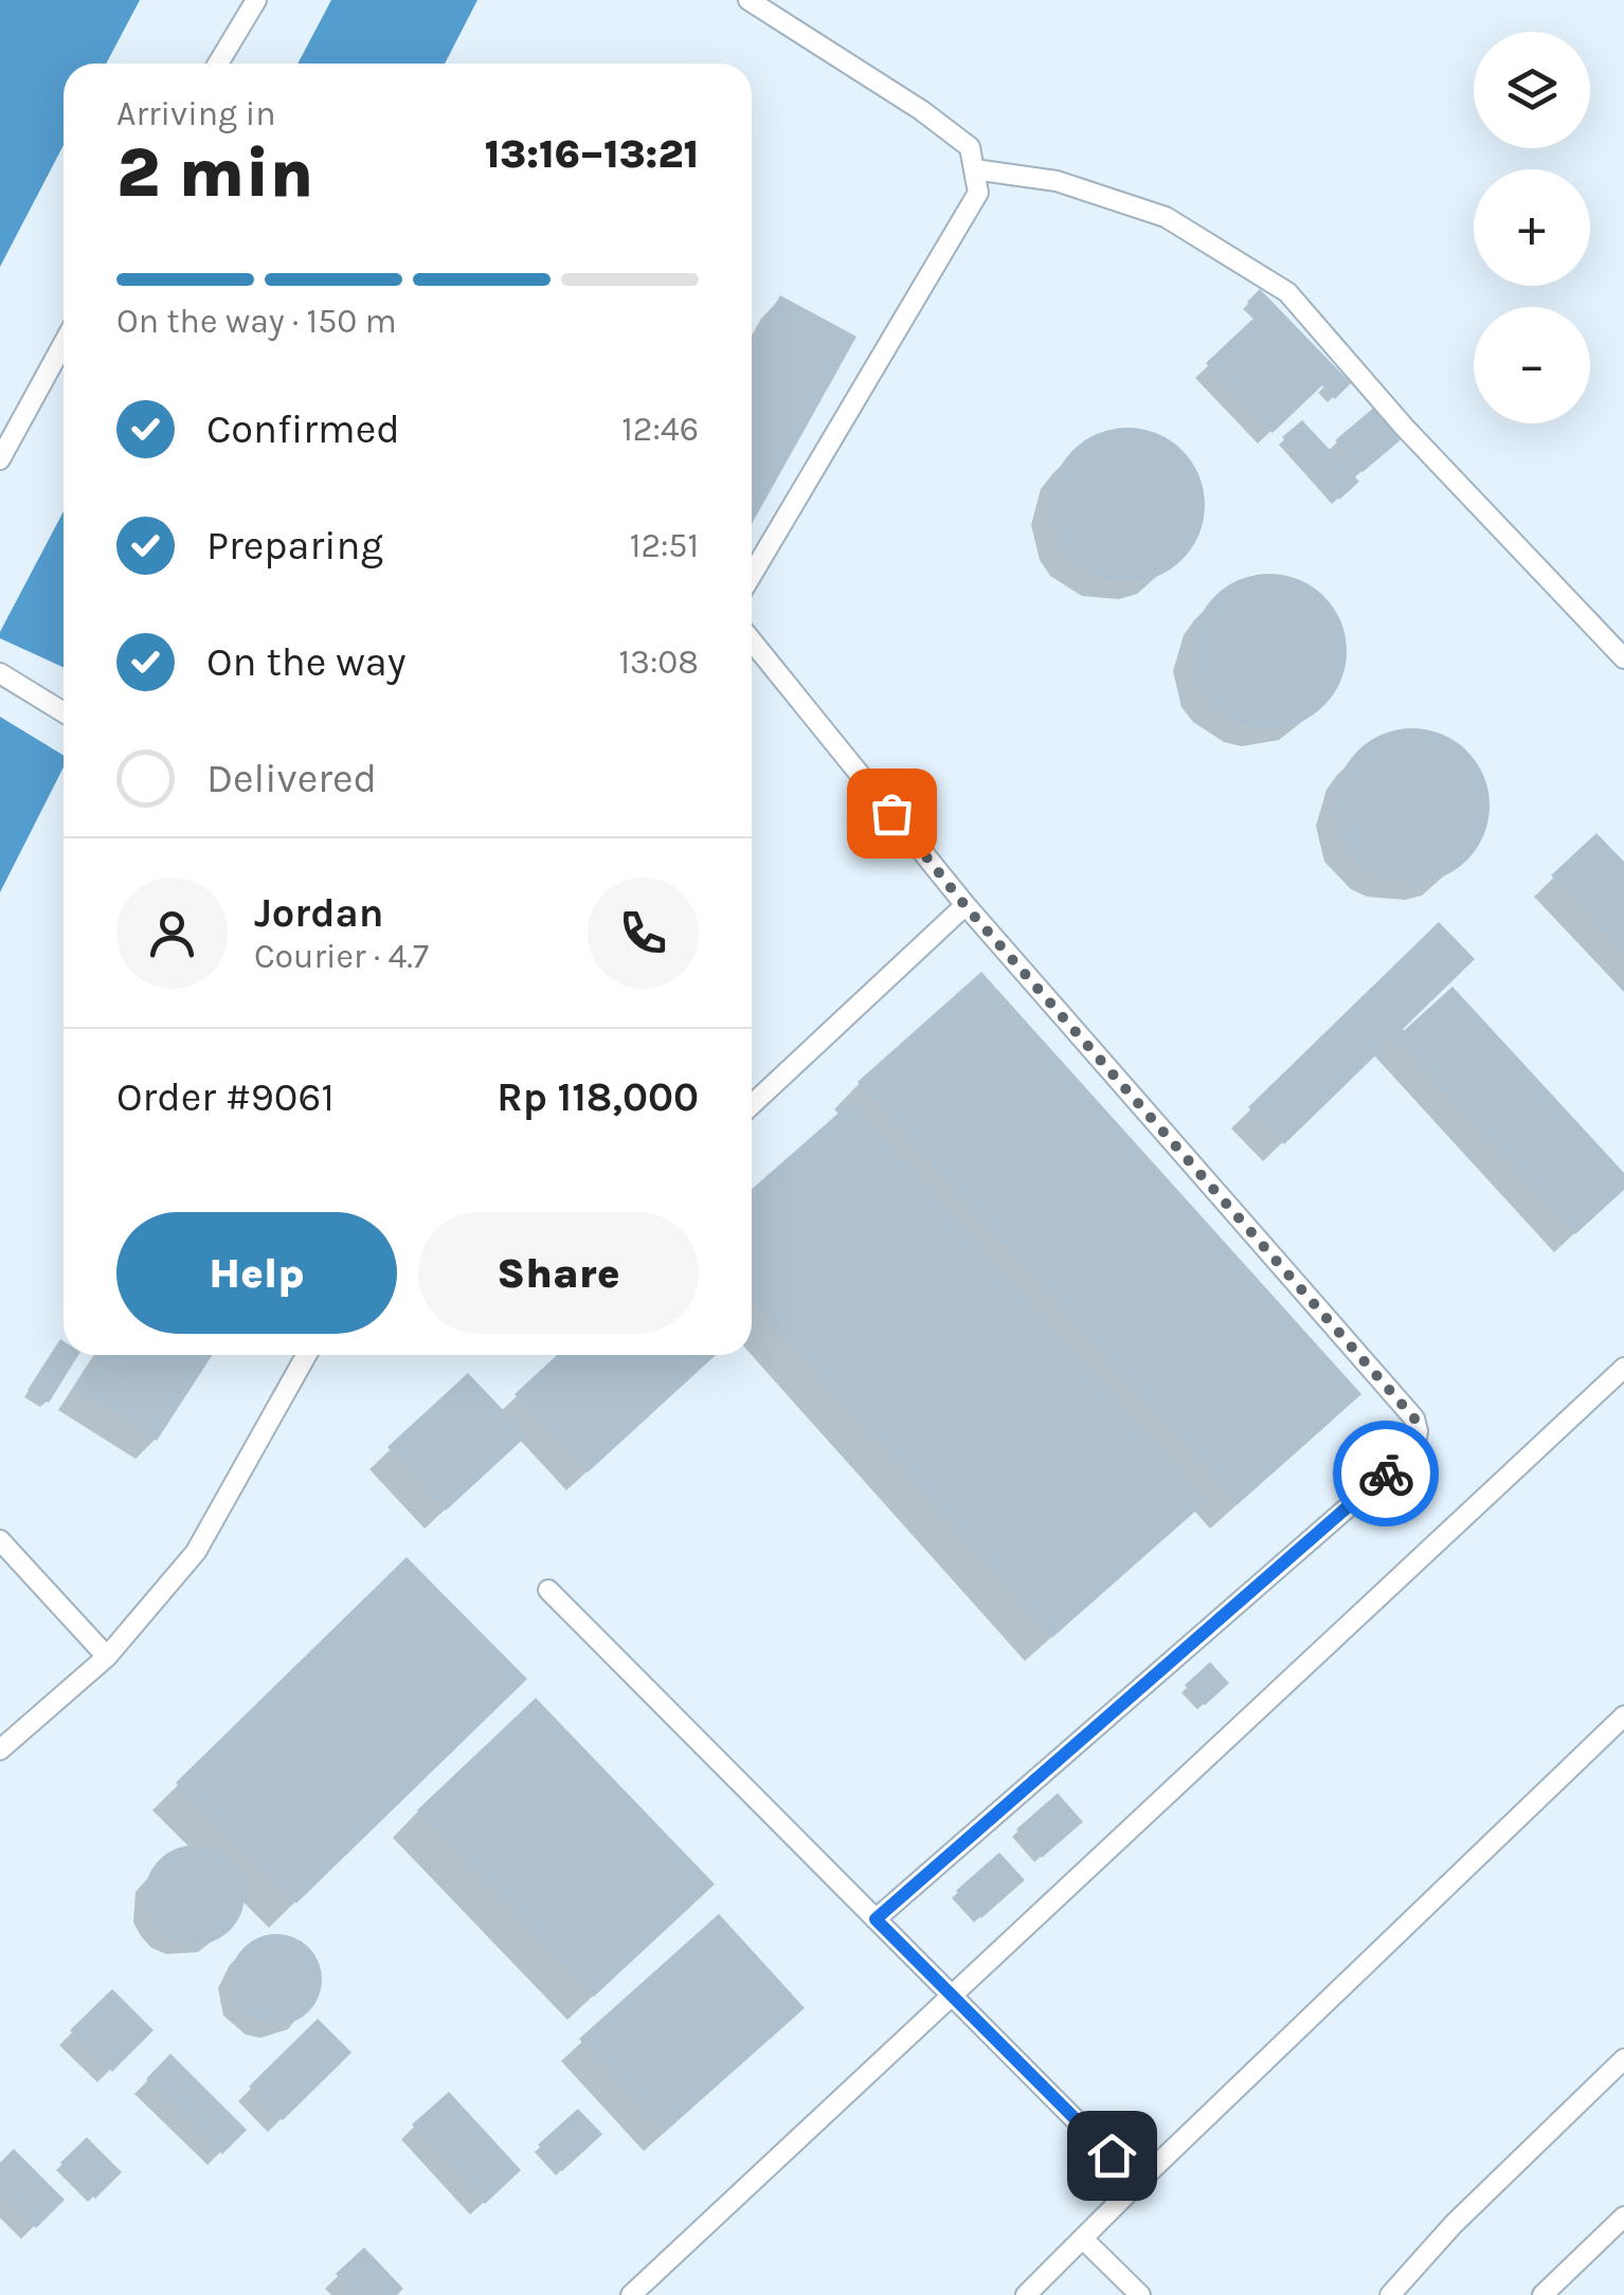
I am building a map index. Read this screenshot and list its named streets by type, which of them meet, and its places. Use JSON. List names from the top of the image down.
{
  "page": {
    "map_buttons": ["+", "−"],
    "heading": ["2 min", "Arriving in", "13:16–13:21"],
    "panel": [
      "Jordan",
      "Courier · 4.7",
      "Order #9061",
      "Rp 118,000"
    ],
    "bar": "On the way · 150 m",
    "list": [
      ["Confirmed", "12:46"],
      ["Preparing", "12:51"],
      ["On the way", "13:08"],
      "Delivered"
    ],
    "buttons": ["Help", "Share"]
  }
}
